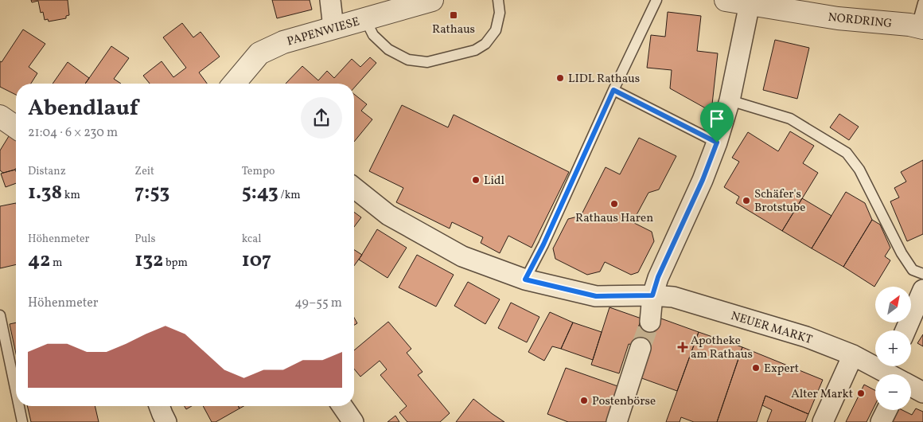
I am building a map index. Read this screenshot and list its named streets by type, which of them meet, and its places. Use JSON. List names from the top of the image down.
{
  "streets": {
    "street": ["NORDRING", "PAPENWIESE", "NEUER MARKT"]
  },
  "places": {
    "transit": ["Rathaus"],
    "other": [
      "LIDL Rathaus",
      "Lidl",
      "Schäfer's Brotstube",
      "Rathaus Haren",
      "Expert",
      "Alter Markt",
      "Postenbörse"
    ],
    "health": ["Apotheke am Rathaus"]
  },
  "north": "top right",
  "page": {
    "heading": ["Abendlauf", "21:04 · 6 × 230 m"],
    "stats": [
      ["Distanz", "1.38 km"],
      ["Zeit", "7:53"],
      ["Tempo", "5:43 /km"],
      ["Höhenmeter", "42 m"],
      ["Puls", "132 bpm"],
      ["kcal", "107"]
    ],
    "map_buttons": ["+", "−"],
    "chart": ["Höhenmeter", "49–55 m"]
  }
}
